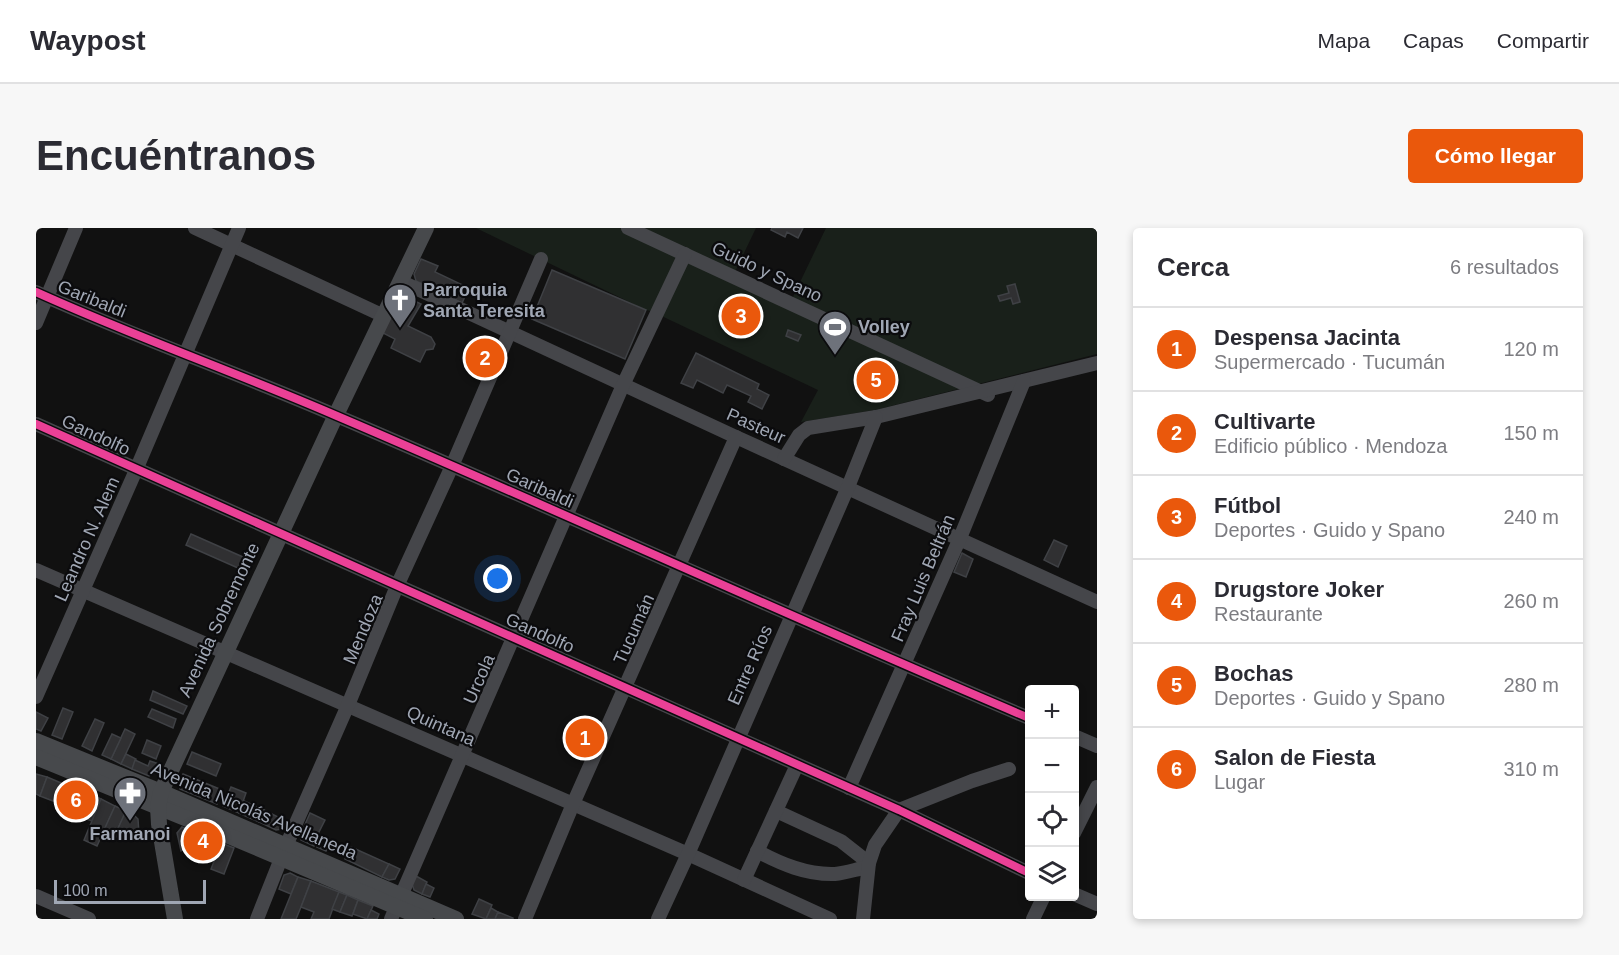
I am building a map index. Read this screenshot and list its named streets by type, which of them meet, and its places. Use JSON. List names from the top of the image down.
{
  "streets": {
    "main road": ["Avenida Sobremonte", "Avenida Nicolás Avellaneda"],
    "street": [
      "Guido y Spano",
      "Garibaldi",
      "Pasteur",
      "Gandolfo",
      "Leandro N. Alem",
      "Fray Luis Beltrán",
      "Mendoza",
      "Tucumán",
      "Entre Ríos",
      "Urcola",
      "Quintana"
    ]
  },
  "crossings": [
    ["Guido y Spano", "Urcola"],
    ["Garibaldi", "Leandro N. Alem"],
    ["Garibaldi", "Fray Luis Beltrán"],
    ["Garibaldi", "Avenida Sobremonte"],
    ["Garibaldi", "Mendoza"],
    ["Garibaldi", "Tucumán"],
    ["Garibaldi", "Entre Ríos"],
    ["Garibaldi", "Urcola"],
    ["Pasteur", "Fray Luis Beltrán"],
    ["Pasteur", "Avenida Sobremonte"],
    ["Pasteur", "Mendoza"],
    ["Pasteur", "Tucumán"],
    ["Pasteur", "Entre Ríos"],
    ["Pasteur", "Urcola"],
    ["Gandolfo", "Leandro N. Alem"],
    ["Gandolfo", "Fray Luis Beltrán"],
    ["Gandolfo", "Avenida Sobremonte"],
    ["Gandolfo", "Mendoza"],
    ["Gandolfo", "Tucumán"],
    ["Gandolfo", "Entre Ríos"],
    ["Gandolfo", "Urcola"],
    ["Leandro N. Alem", "Quintana"],
    ["Avenida Sobremonte", "Quintana"],
    ["Avenida Sobremonte", "Avenida Nicolás Avellaneda"],
    ["Mendoza", "Quintana"],
    ["Mendoza", "Avenida Nicolás Avellaneda"],
    ["Tucumán", "Quintana"],
    ["Entre Ríos", "Quintana"],
    ["Urcola", "Quintana"],
    ["Urcola", "Avenida Nicolás Avellaneda"]
  ],
  "places": {
    "church": ["Parroquia Santa Teresita"],
    "sports": ["Volley"],
    "pharmacy": ["Farmanoi"]
  },
  "scale_bar": "100 m",
  "page": {
    "header": "Waypost",
    "nav": ["Mapa", "Capas", "Compartir"],
    "buttons": "Cómo llegar",
    "title": "Encuéntranos",
    "heading": ["Cerca", "6 resultados"],
    "pins": [
      "3",
      "2",
      "5",
      "1",
      "6",
      "4"
    ],
    "list": [
      {
        "mark": "1",
        "name": "Despensa Jacinta",
        "note": "Supermercado · Tucumán",
        "value": "120 m"
      },
      {
        "mark": "2",
        "name": "Cultivarte",
        "note": "Edificio público · Mendoza",
        "value": "150 m"
      },
      {
        "mark": "3",
        "name": "Fútbol",
        "note": "Deportes · Guido y Spano",
        "value": "240 m"
      },
      {
        "mark": "4",
        "name": "Drugstore Joker",
        "note": "Restaurante",
        "value": "260 m"
      },
      {
        "mark": "5",
        "name": "Bochas",
        "note": "Deportes · Guido y Spano",
        "value": "280 m"
      },
      {
        "mark": "6",
        "name": "Salon de Fiesta",
        "note": "Lugar",
        "value": "310 m"
      }
    ],
    "map_buttons": ["+", "−"],
    "scale": "100 m"
  }
}
